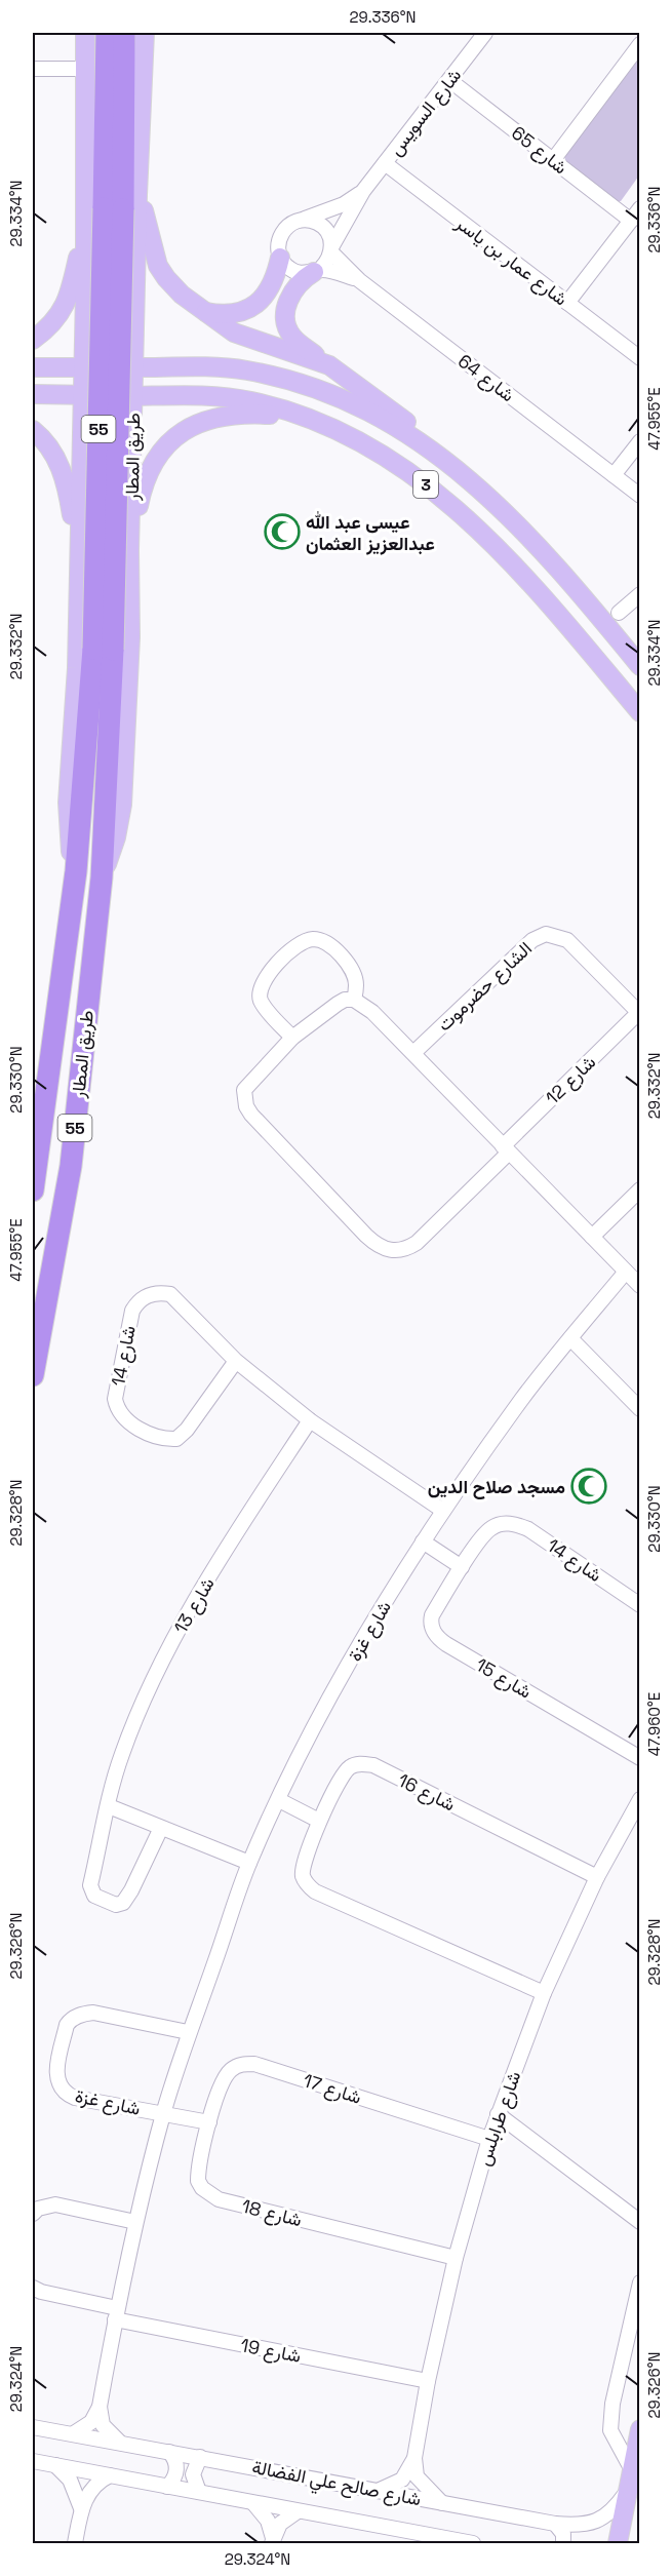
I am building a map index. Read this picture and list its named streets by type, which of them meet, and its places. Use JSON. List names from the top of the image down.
{
  "streets": {
    "highway": ["55", "طريق المطار"],
    "main road": ["3"],
    "street": [
      "شارع السويس",
      "شارع 65",
      "شارع عمار بن ياسر",
      "شارع 64",
      "الشارع حضرموت",
      "شارع 12",
      "شارع 14",
      "شارع 13",
      "شارع غزة",
      "شارع 15",
      "شارع 16",
      "شارع 17",
      "شارع طرابلس",
      "شارع 18",
      "شارع 19",
      "شارع صالح علي الفضالة"
    ]
  },
  "crossings": [
    ["شارع السويس", "شارع 65"],
    ["شارع السويس", "شارع عمار بن ياسر"],
    ["شارع السويس", "شارع 64"],
    ["طريق المطار", "3"],
    ["الشارع حضرموت", "شارع 12"],
    ["شارع 14", "شارع 13"],
    ["شارع 14", "شارع غزة"],
    ["شارع 14", "شارع 15"],
    ["شارع غزة", "شارع 19"],
    ["شارع 16", "شارع طرابلس"],
    ["شارع 17", "شارع طرابلس"],
    ["شارع 17", "شارع 18"],
    ["شارع طرابلس", "شارع 18"],
    ["شارع طرابلس", "شارع 19"],
    ["شارع طرابلس", "شارع صالح علي الفضالة"]
  ],
  "places": {
    "mosque": ["عيسى عبد الله عبدالعزيز العثمان", "مسجد صلاح الدين"]
  },
  "coordinates": [
    "29.336°N",
    "29.334°N",
    "47.955°E",
    "29.332°N",
    "29.330°N",
    "29.328°N",
    "47.960°E",
    "29.326°N",
    "29.324°N"
  ]
}
